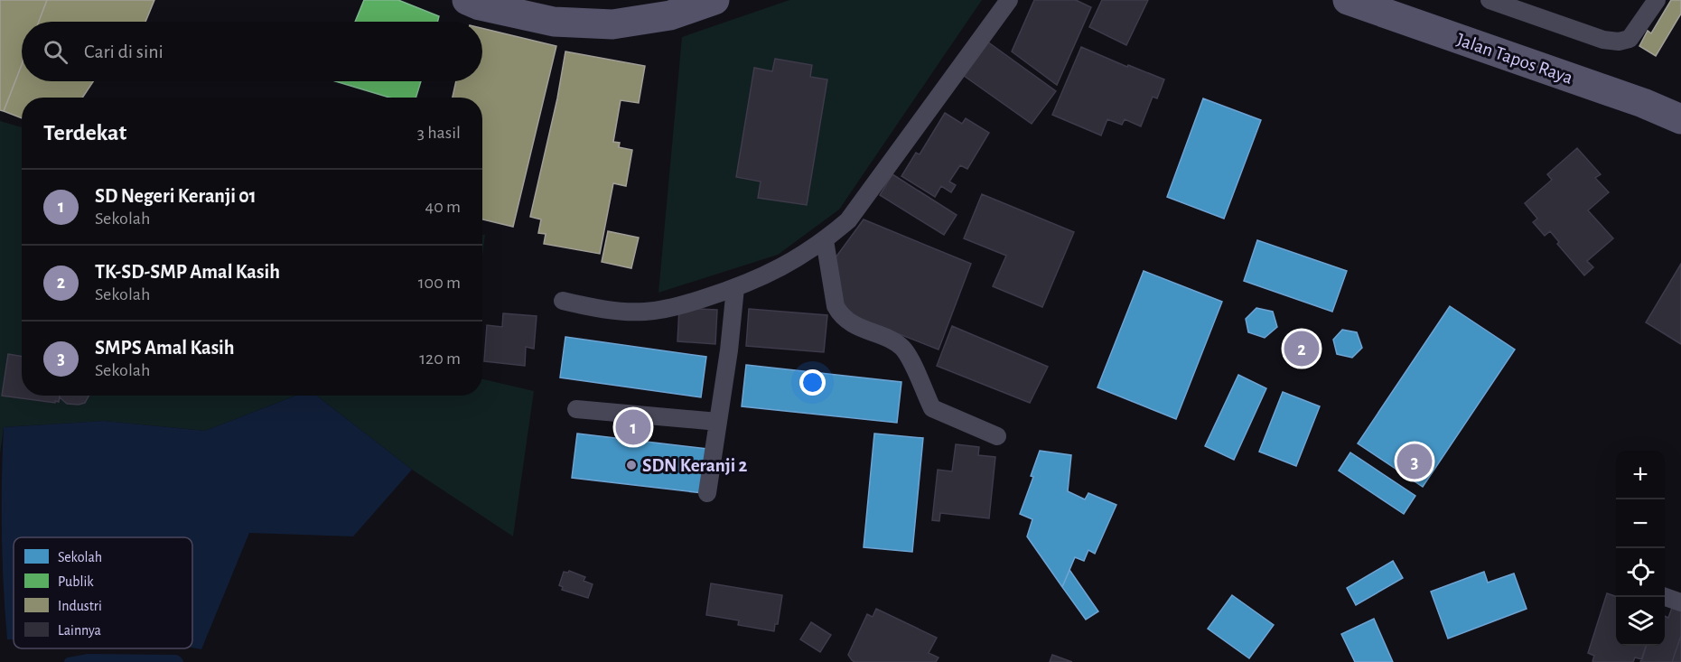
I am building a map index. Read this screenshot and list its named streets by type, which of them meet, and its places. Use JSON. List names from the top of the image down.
{
  "streets": {
    "main road": ["Jalan Tapos Raya"]
  },
  "places": ["SDN Keranji 2"],
  "legend": [
    "Sekolah",
    "Publik",
    "Industri",
    "Lainnya"
  ],
  "page": {
    "search": "Cari di sini",
    "heading": ["Terdekat", "3 hasil"],
    "list": [
      {
        "mark": "1",
        "name": "SD Negeri Keranji 01",
        "note": "Sekolah",
        "value": "40 m"
      },
      {
        "mark": "2",
        "name": "TK-SD-SMP Amal Kasih",
        "note": "Sekolah",
        "value": "100 m"
      },
      {
        "mark": "3",
        "name": "SMPS Amal Kasih",
        "note": "Sekolah",
        "value": "120 m"
      }
    ],
    "pins": ["2", "1", "3"],
    "map_buttons": ["+", "−"]
  }
}
